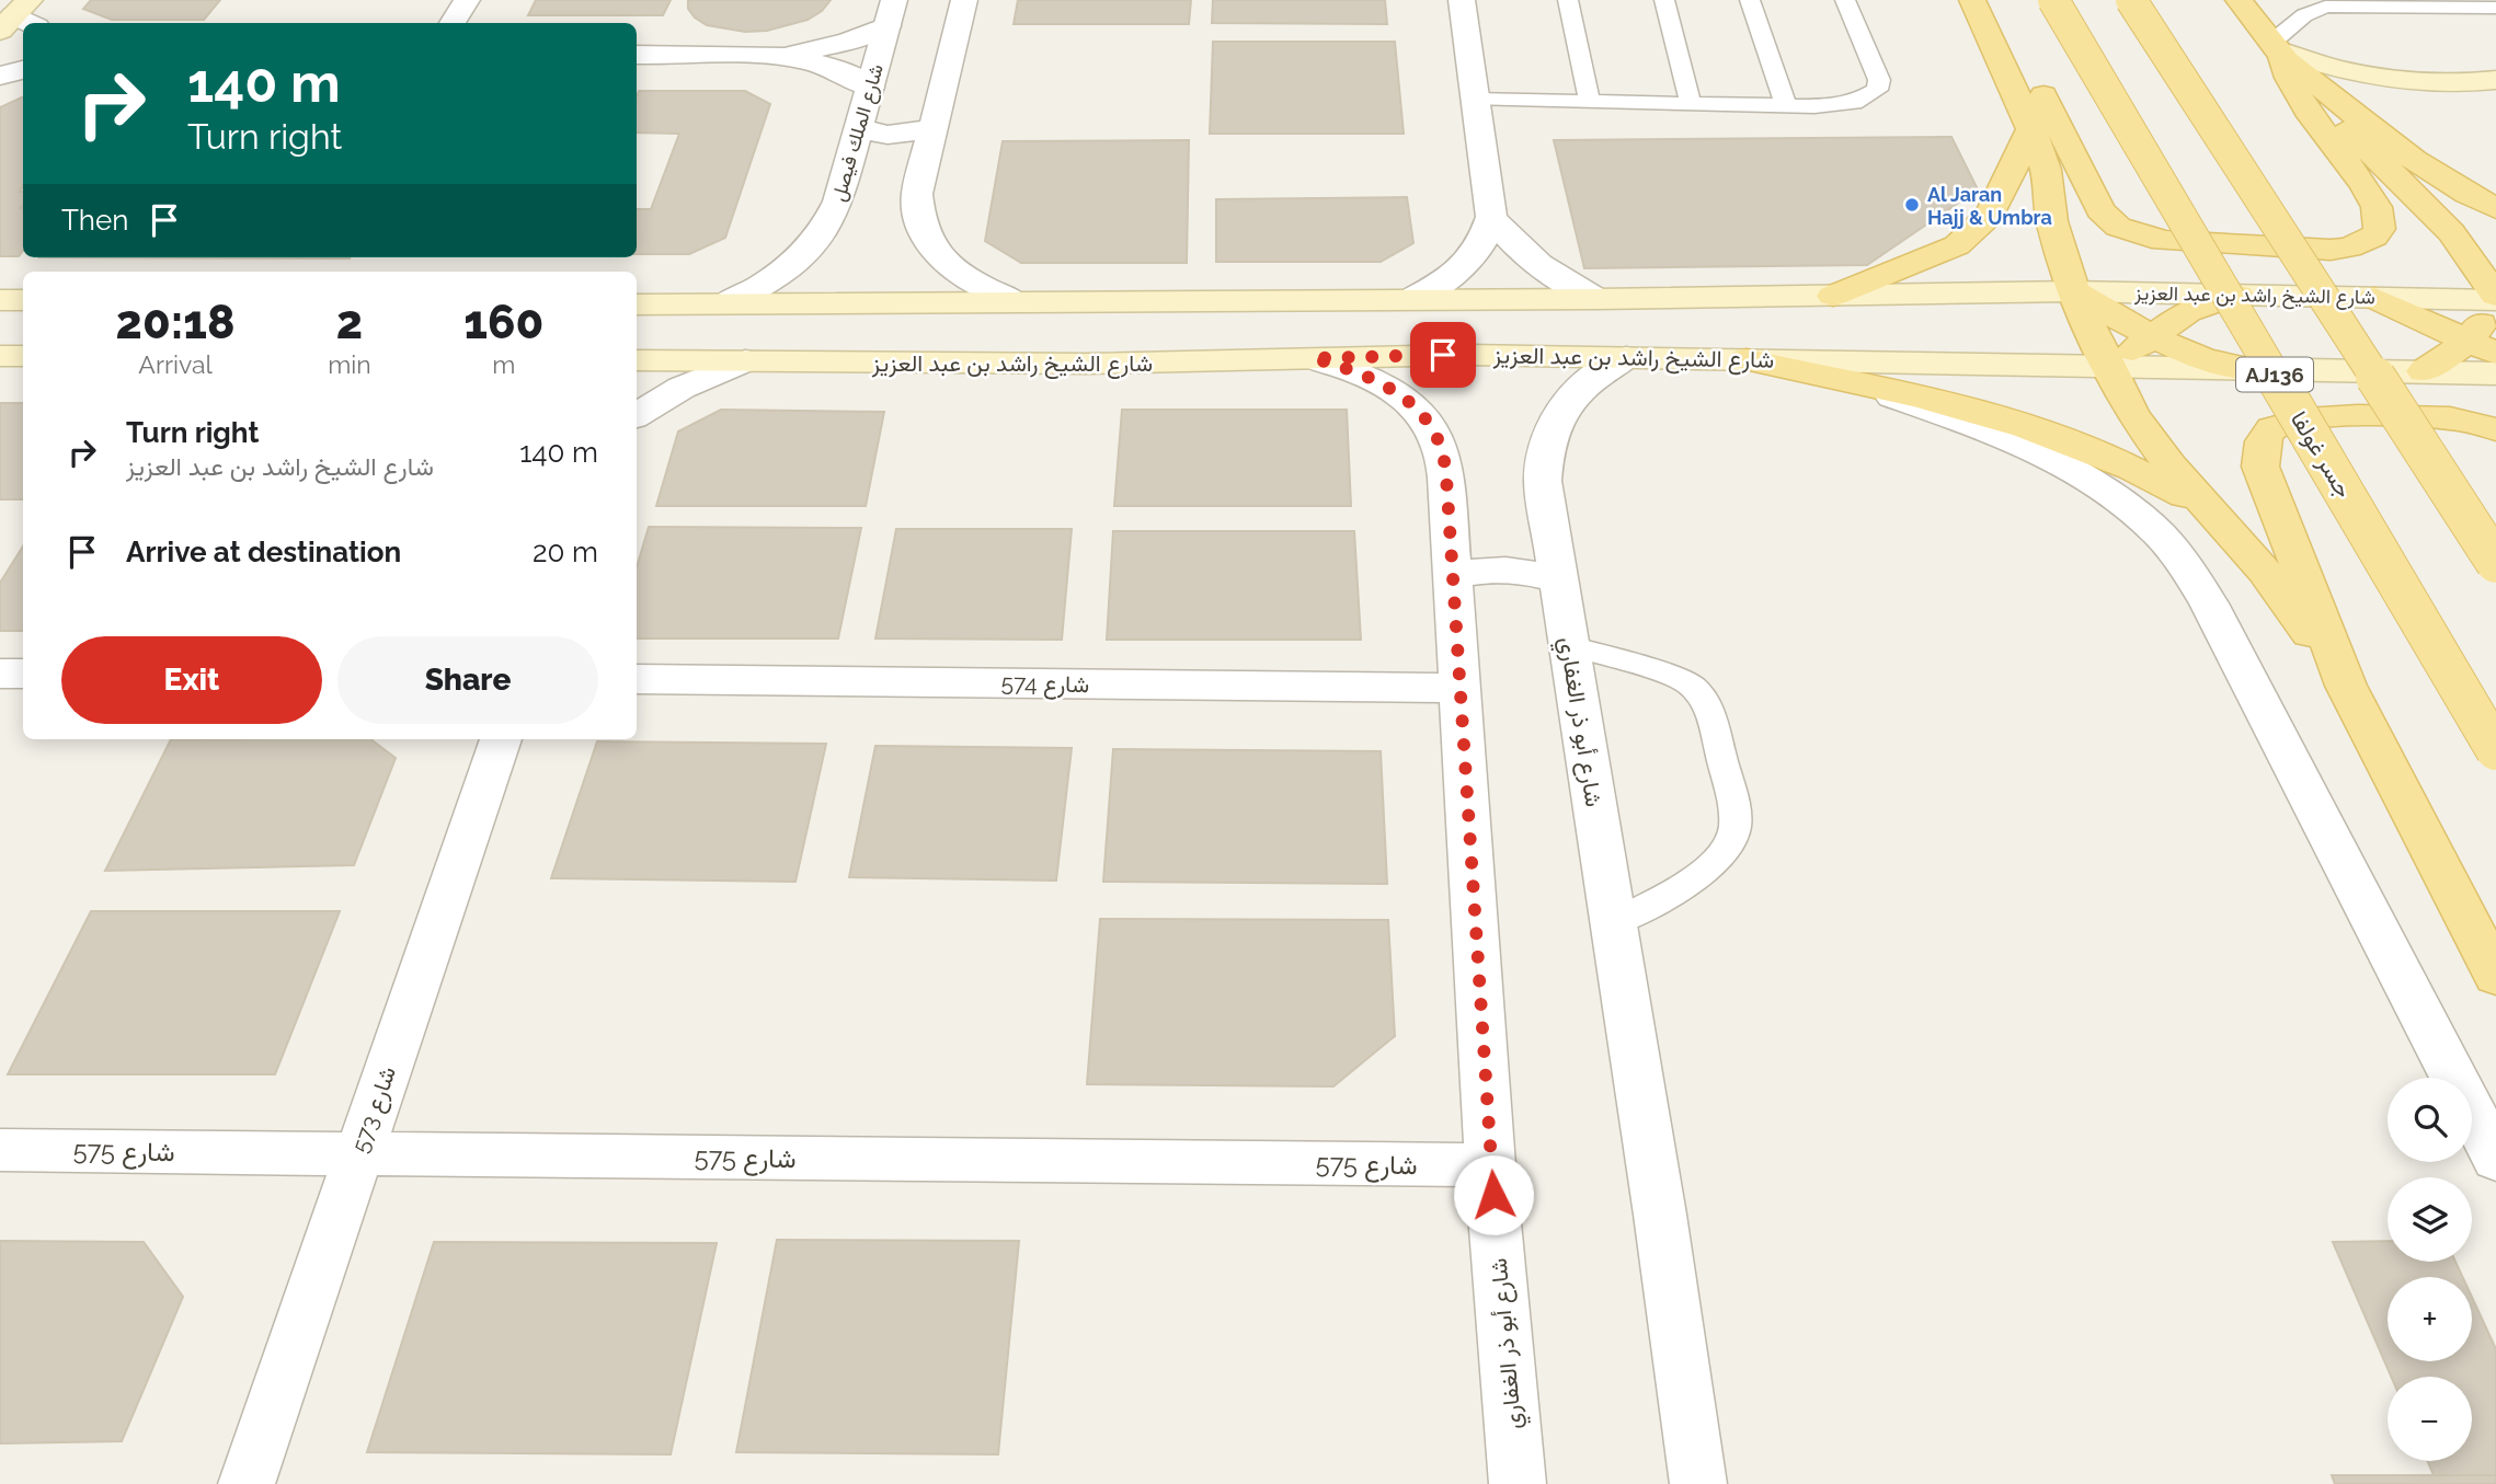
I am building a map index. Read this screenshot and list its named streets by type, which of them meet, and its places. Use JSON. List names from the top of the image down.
{
  "streets": {
    "main road": ["شارع الشيخ راشد بن عبد العزيز", "AJ136", "جسر غولفا"],
    "street": [
      "شارع الملك فيصل",
      "شارع 574",
      "شارع أبو ذر الغفاري",
      "شارع 573",
      "شارع 575"
    ]
  },
  "crossings": [
    ["شارع الملك فيصل", "شارع الشيخ راشد بن عبد العزيز"],
    ["شارع الشيخ راشد بن عبد العزيز", "شارع أبو ذر الغفاري"],
    ["شارع 574", "شارع أبو ذر الغفاري"],
    ["شارع أبو ذر الغفاري", "شارع 575"],
    ["شارع 573", "شارع 575"]
  ],
  "places": ["Al Jaran Hajj & Umbra"],
  "page": {
    "turn": ["140 m", "Turn right"],
    "then": "Then",
    "eta": [
      "20:18",
      "Arrival",
      "2",
      "min",
      "160",
      "m"
    ],
    "list": [
      {
        "name": "Turn right",
        "note": "شارع الشيخ راشد بن عبد العزيز",
        "value": "140 m"
      },
      {
        "name": "Arrive at destination",
        "value": "20 m"
      }
    ],
    "buttons": ["Exit", "Share"],
    "map_buttons": ["+", "−"]
  }
}
